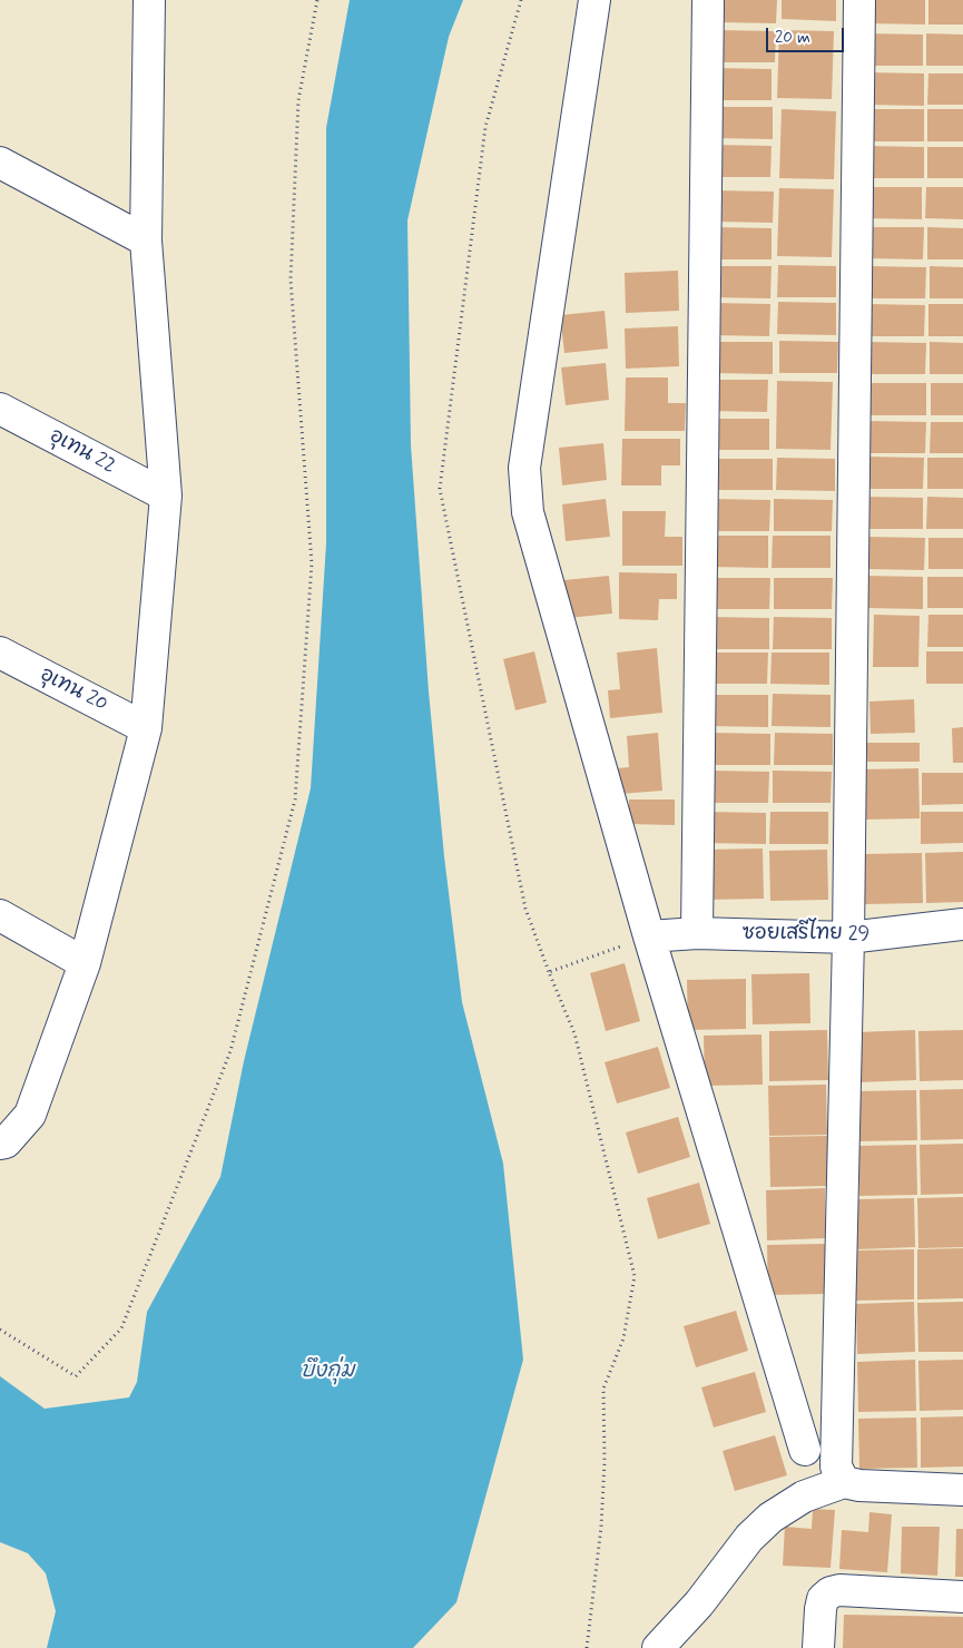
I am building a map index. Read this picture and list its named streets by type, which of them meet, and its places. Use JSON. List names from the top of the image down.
{
  "streets": {
    "street": ["อุเทน 22", "อุเทน 20", "ซอยเสรีไทย 29"]
  },
  "water": ["บึงกุ่ม"],
  "scale_bar": "20 m"
}
